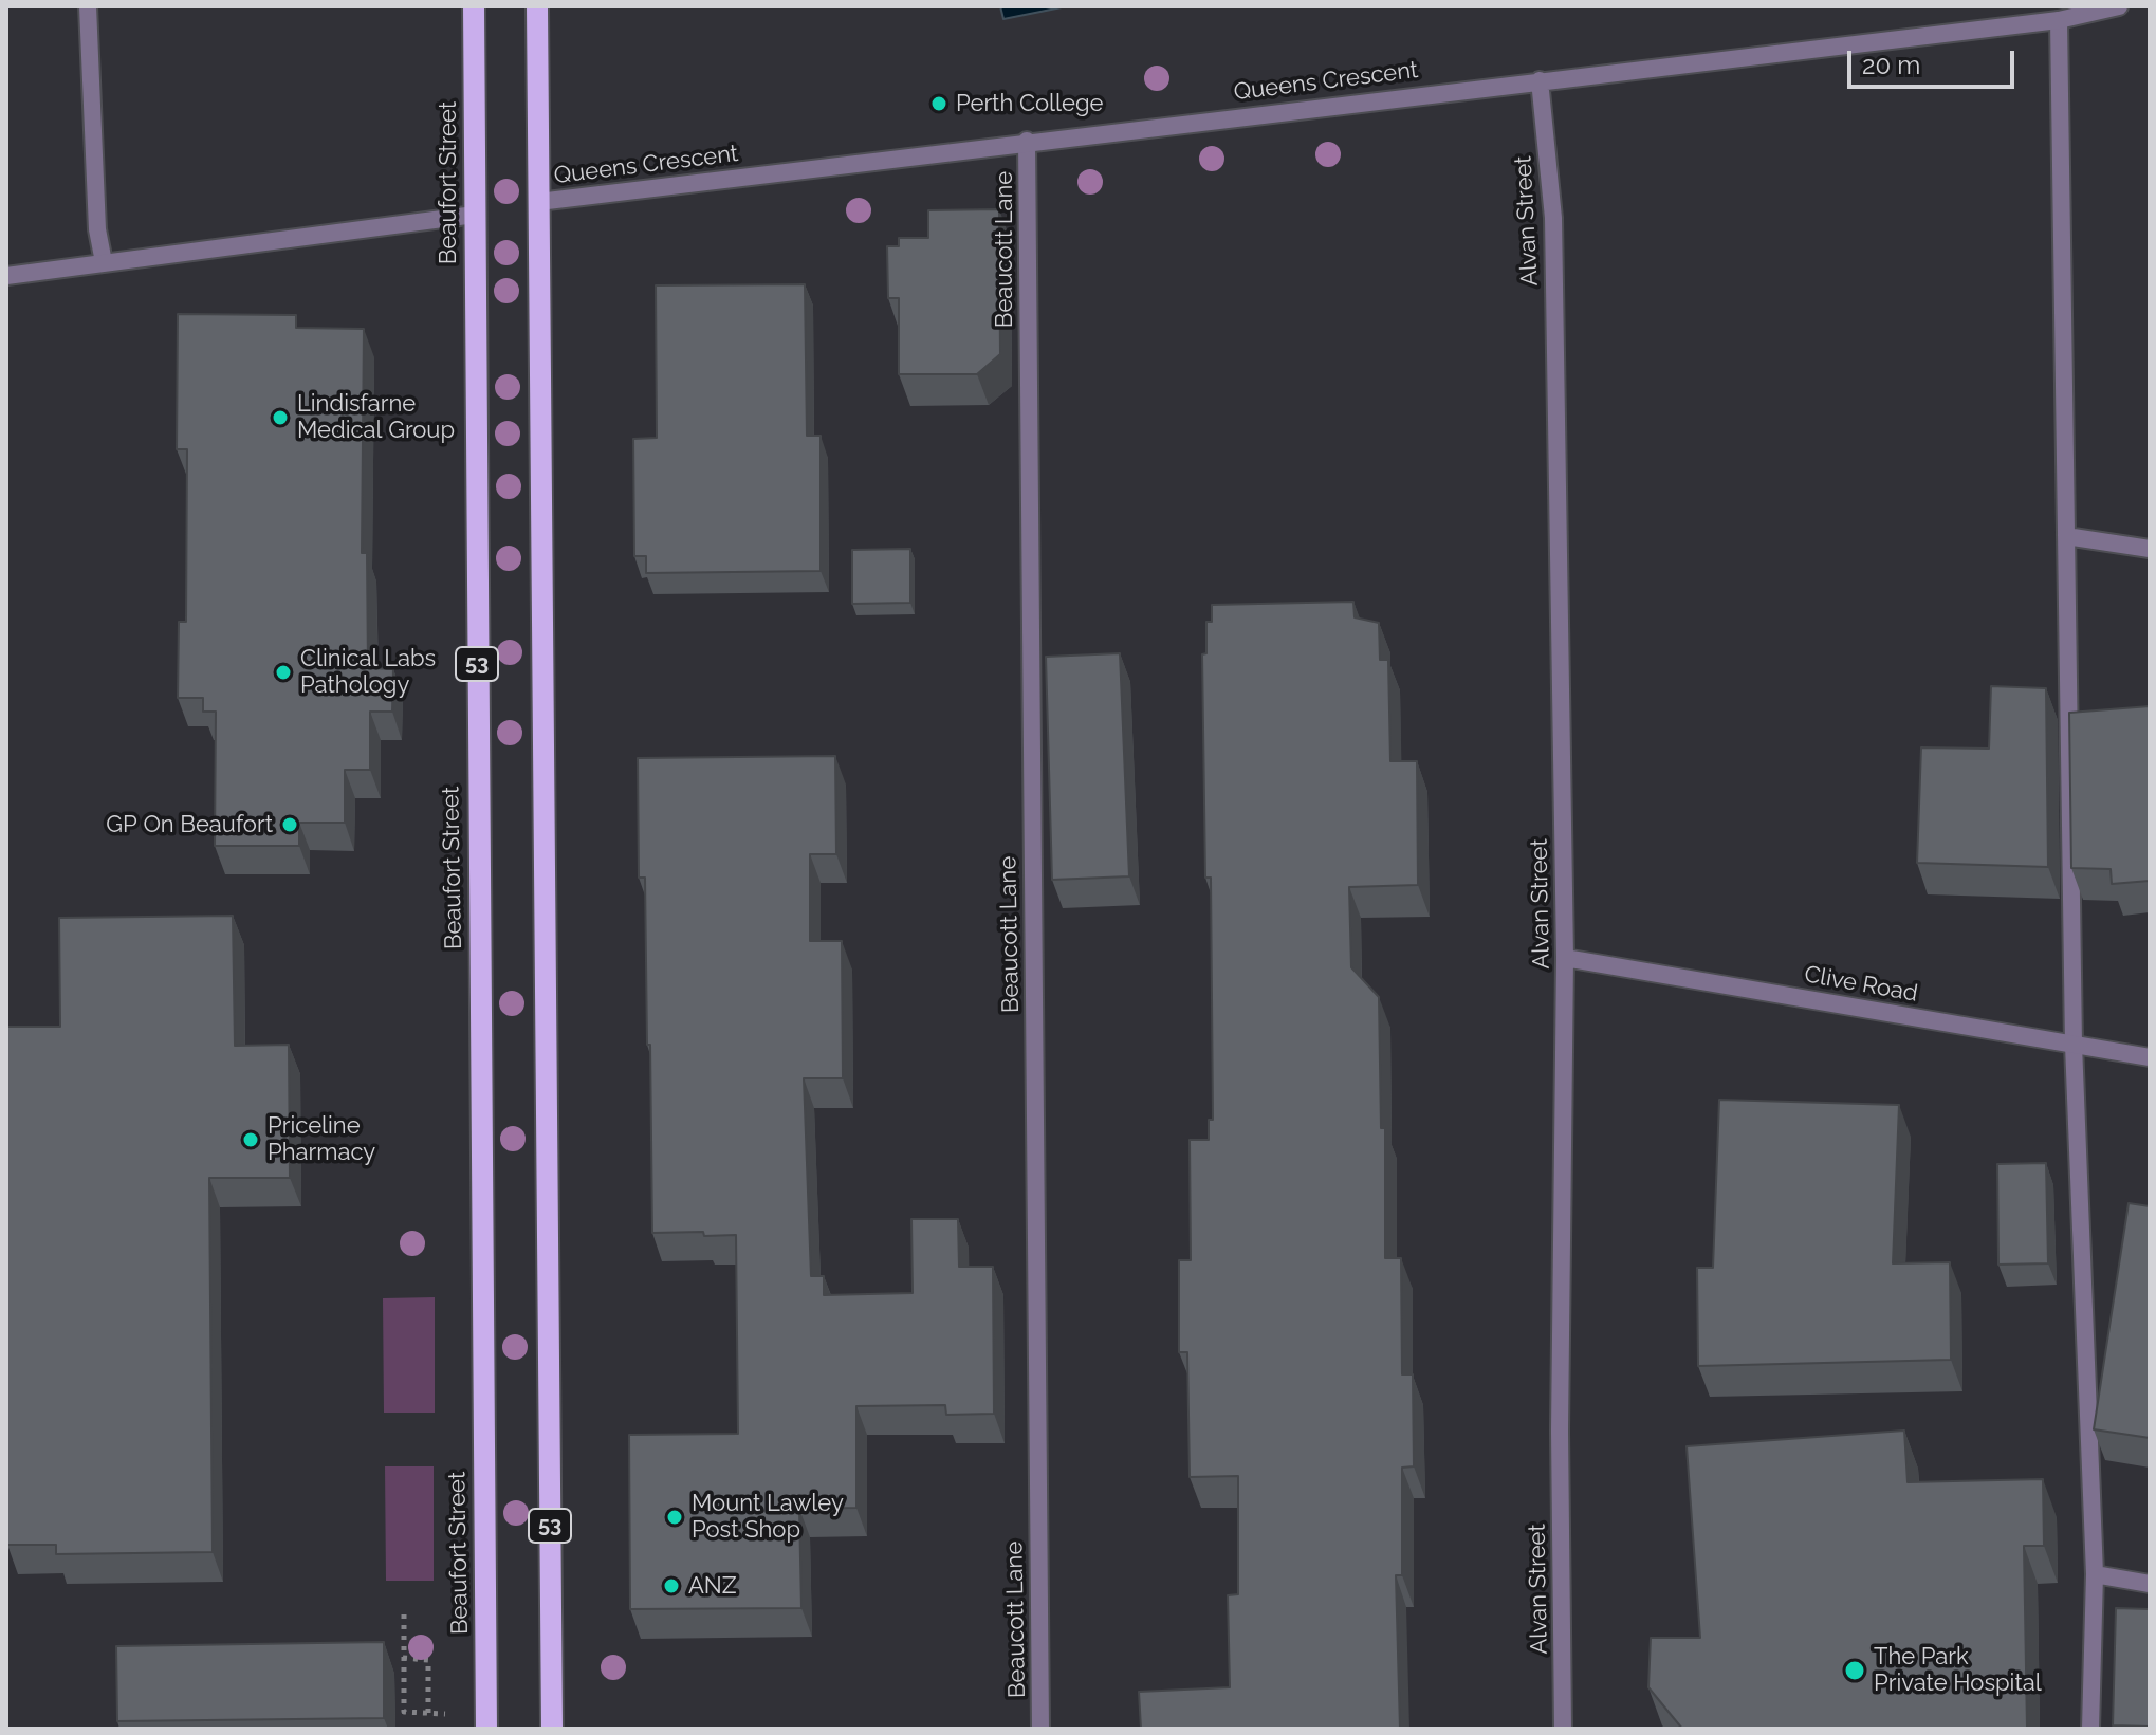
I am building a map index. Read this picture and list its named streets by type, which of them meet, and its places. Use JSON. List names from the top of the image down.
{
  "streets": {
    "main road": ["Beaufort Street", "53"],
    "street": [
      "Queens Crescent",
      "Alvan Street",
      "Beaucott Lane",
      "Clive Road"
    ]
  },
  "crossings": [
    ["Queens Crescent", "Alvan Street"],
    ["Queens Crescent", "Beaucott Lane"],
    ["Queens Crescent", "53"],
    ["Alvan Street", "Clive Road"]
  ],
  "places": [
    "Perth College",
    "Lindisfarne Medical Group",
    "Clinical Labs Pathology",
    "GP On Beaufort",
    "Priceline Pharmacy",
    "Mount Lawley Post Shop",
    "ANZ",
    "The Park Private Hospital"
  ],
  "scale_bar": "20 m"
}
